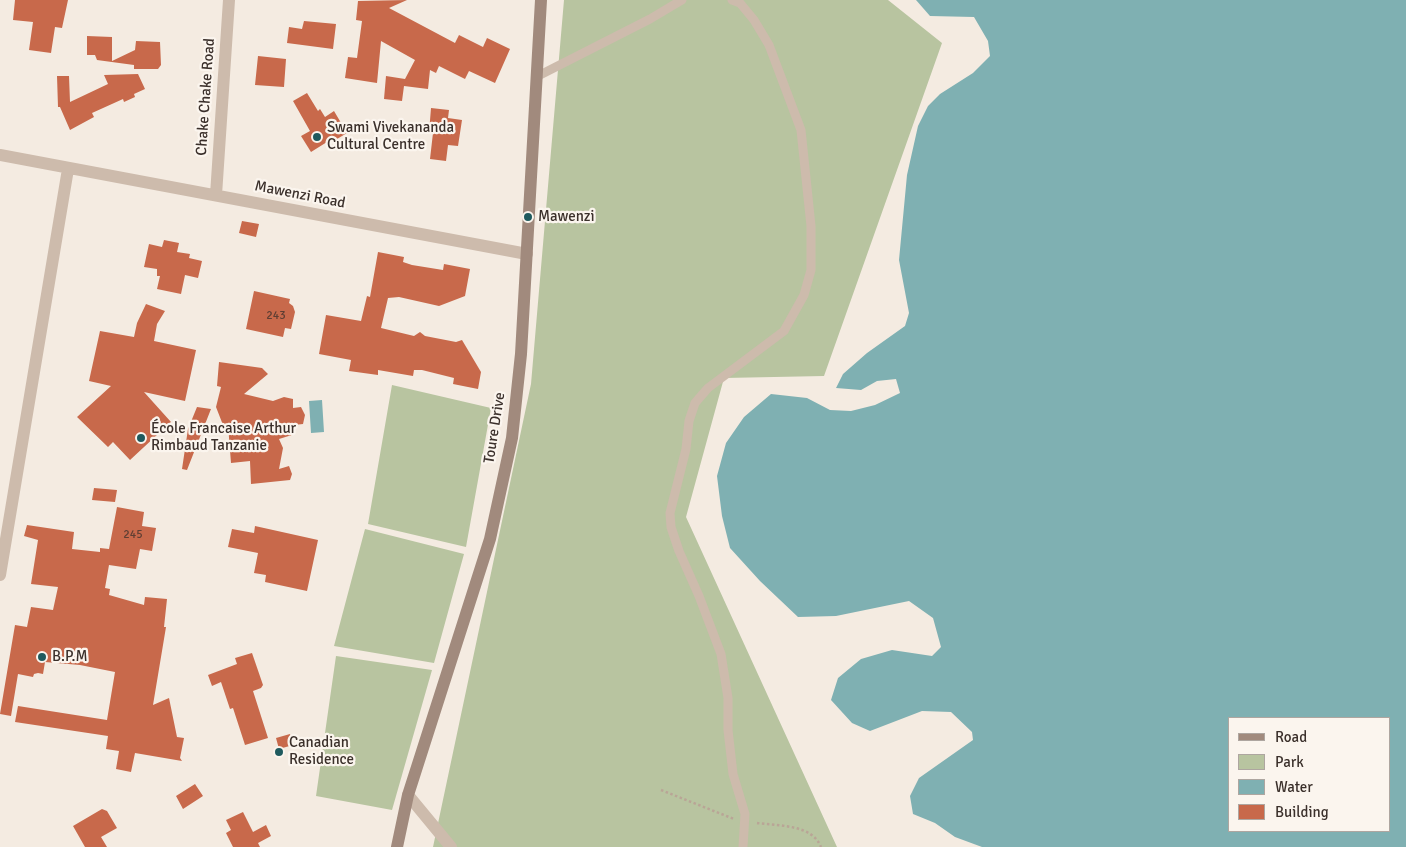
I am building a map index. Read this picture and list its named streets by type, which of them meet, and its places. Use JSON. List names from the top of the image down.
{
  "streets": {
    "street": ["Chake Chake Road", "Mawenzi Road", "Toure Drive"]
  },
  "crossings": [
    ["Chake Chake Road", "Mawenzi Road"],
    ["Mawenzi Road", "Toure Drive"]
  ],
  "places": [
    "Swami Vivekananda Cultural Centre",
    "Mawenzi",
    "École Francaise Arthur Rimbaud Tanzanie",
    "B.P.M",
    "Canadian Residence"
  ],
  "house_numbers": ["243", "245"],
  "legend": [
    "Road",
    "Park",
    "Water",
    "Building"
  ]
}
